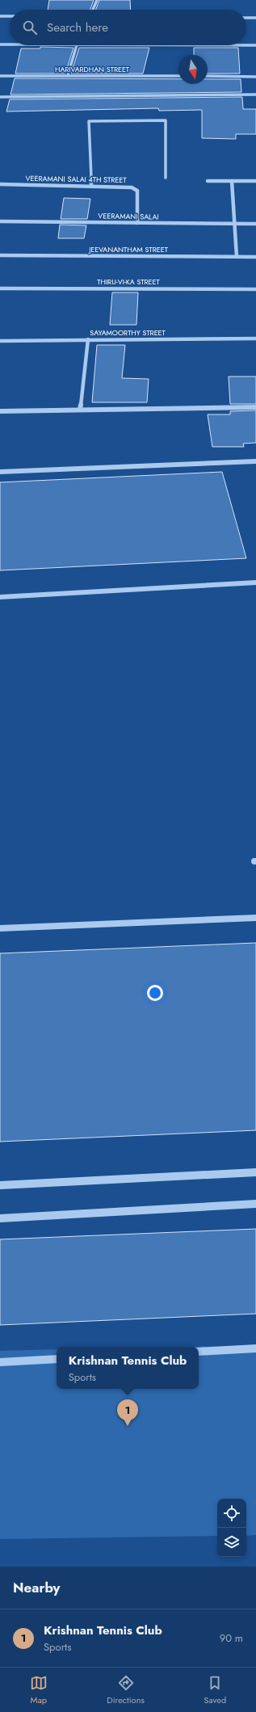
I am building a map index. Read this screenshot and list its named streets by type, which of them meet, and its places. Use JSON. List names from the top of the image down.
{
  "streets": {
    "street": [
      "HARIVARDHAN STREET",
      "VEERAMANI SALAI 4TH STREET",
      "VEERAMANI SALAI",
      "JEEVANANTHAM STREET",
      "THIRU-VI-KA STREET",
      "SAYAMOORTHY STREET"
    ]
  },
  "crossings": [
    ["VEERAMANI SALAI 4TH STREET", "VEERAMANI SALAI"]
  ],
  "north": "bottom",
  "page": {
    "search": "Search here",
    "popup": ["Krishnan Tennis Club", "Sports"],
    "pins": "1",
    "heading": "Nearby",
    "list": [
      {
        "mark": "1",
        "name": "Krishnan Tennis Club",
        "note": "Sports",
        "value": "90 m"
      }
    ],
    "nav": ["Map", "Directions", "Saved"]
  }
}
